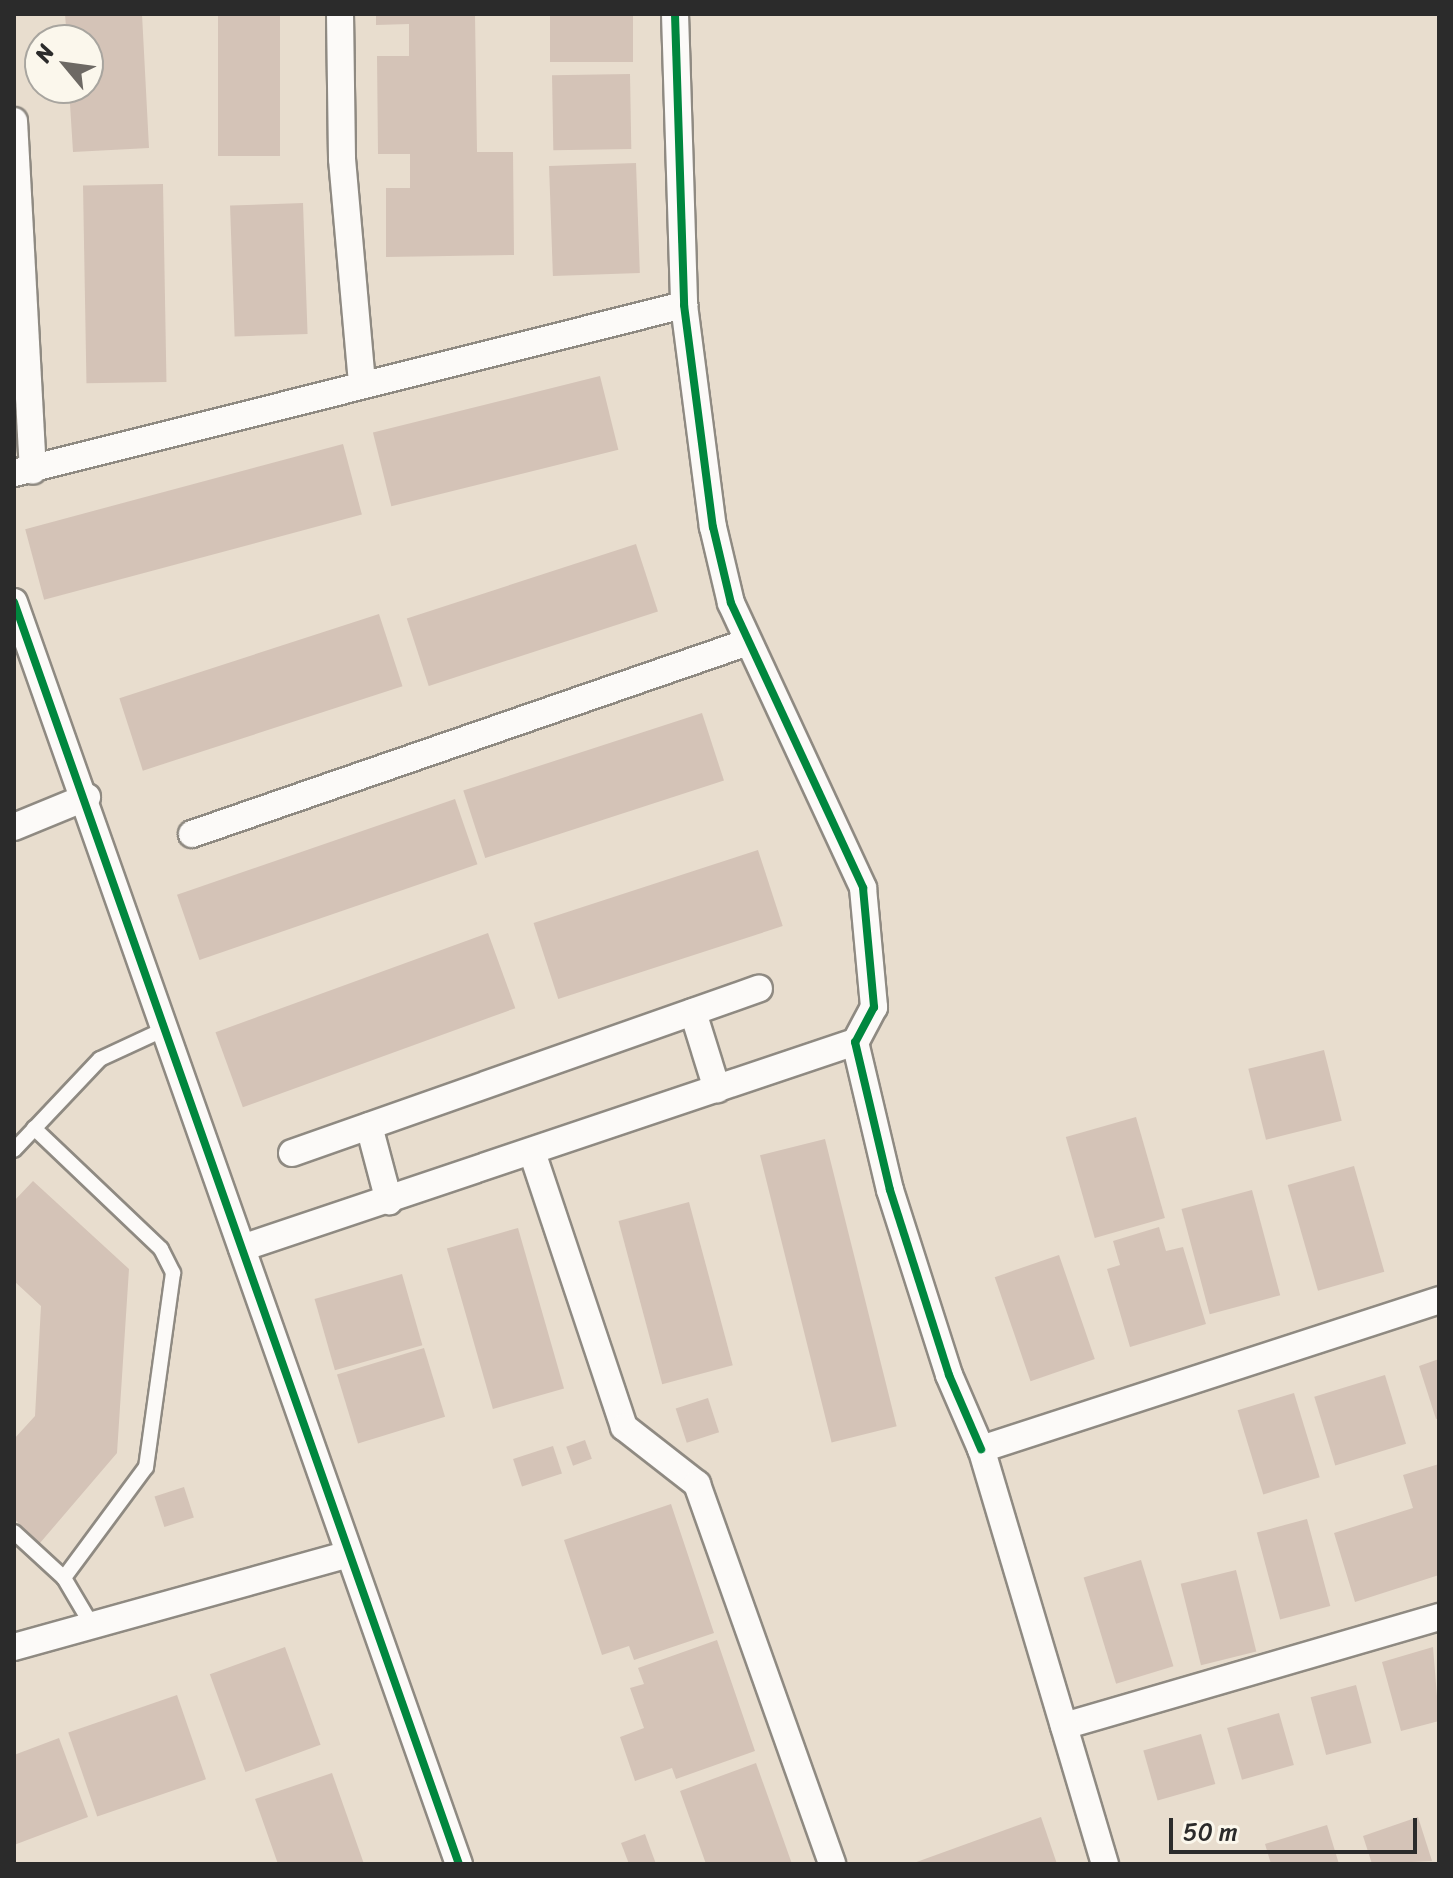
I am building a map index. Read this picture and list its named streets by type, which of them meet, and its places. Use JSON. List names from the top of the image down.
{
  "scale_bar": "50 m",
  "north": "top left"
}
